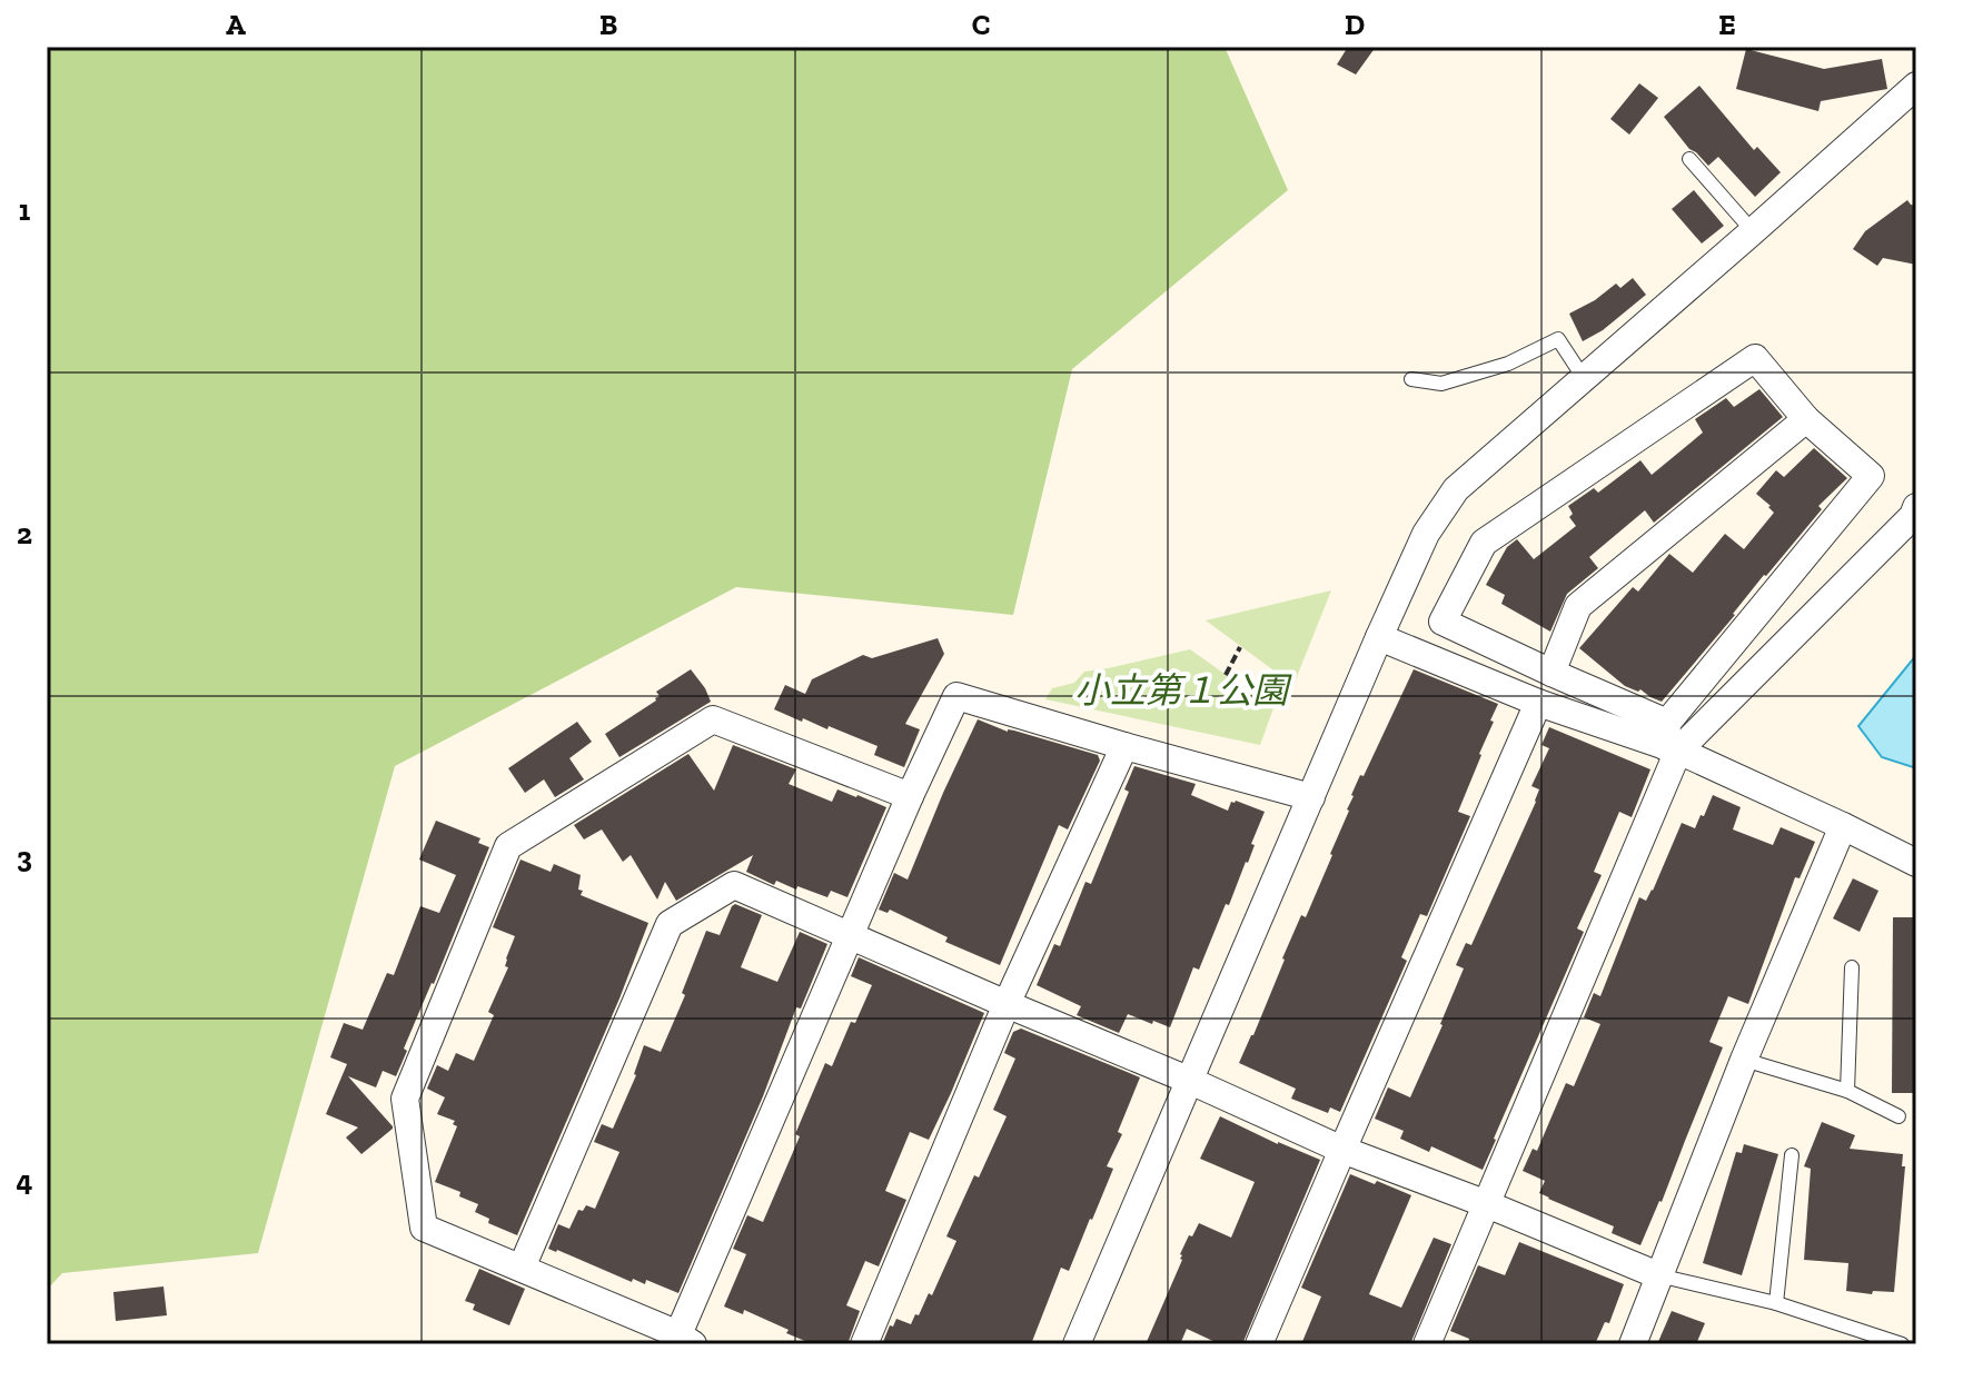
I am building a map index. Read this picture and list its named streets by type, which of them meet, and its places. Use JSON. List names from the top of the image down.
{
  "parks": ["小立第１公園"],
  "grid": {
    "columns": [
      "A",
      "B",
      "C",
      "D",
      "E"
    ],
    "rows": [
      "1",
      "2",
      "3",
      "4"
    ]
  }
}
